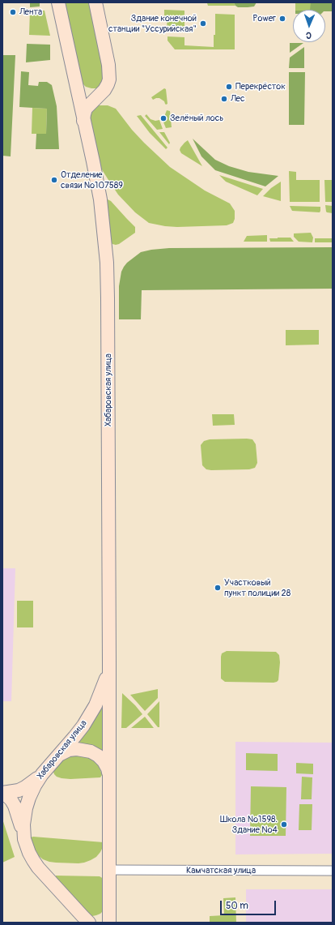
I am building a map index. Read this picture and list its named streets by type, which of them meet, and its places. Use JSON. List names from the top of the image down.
{
  "streets": {
    "main road": ["Хабаровская улица"],
    "street": ["Камчатская улица"]
  },
  "crossings": [
    ["Хабаровская улица", "Камчатская улица"]
  ],
  "places": [
    "Лента",
    "Power",
    "Здание конечной станции \"Уссурийская\"",
    "Перекрёсток",
    "Лес",
    "Зелёный лось",
    "Отделение связи №107589",
    "Участковый пункт полиции 28",
    "Школа №1598. Здание №4"
  ],
  "scale_bar": "50 m",
  "north": "bottom"
}
